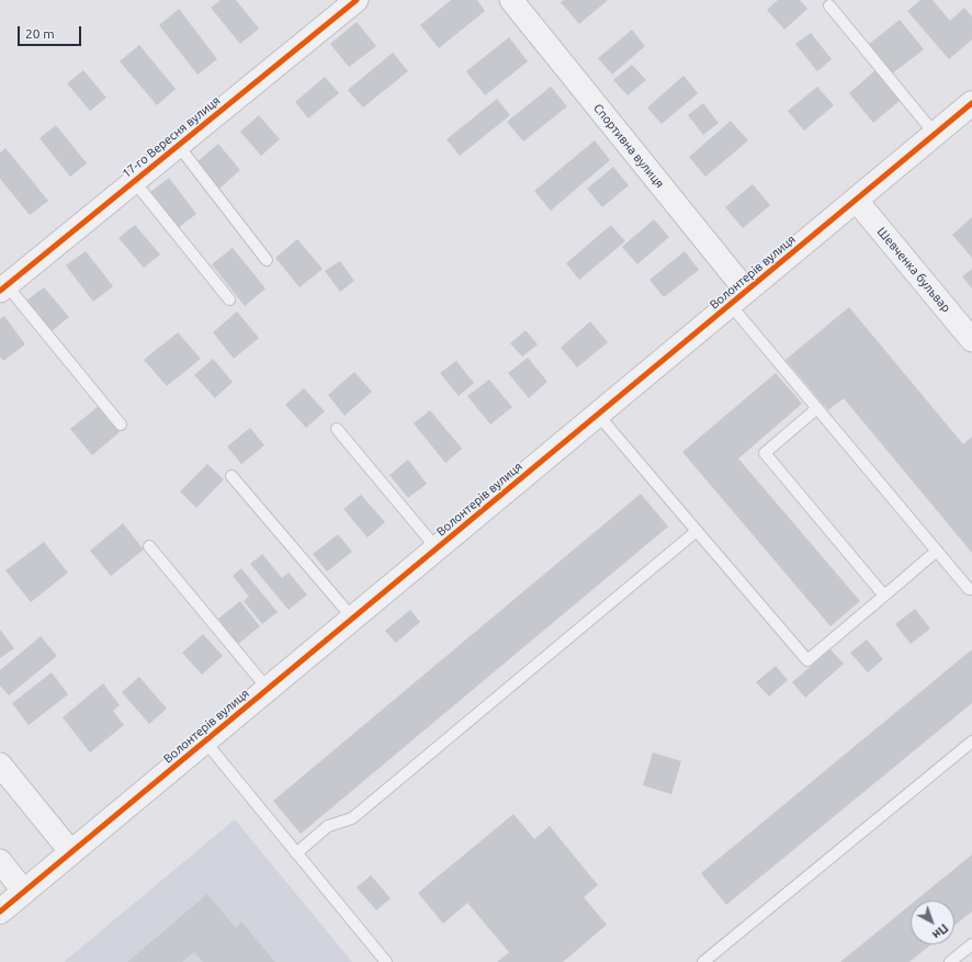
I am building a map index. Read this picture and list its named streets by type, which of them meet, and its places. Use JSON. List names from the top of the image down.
{
  "streets": {
    "street": [
      "17-го Вересня вулиця",
      "Спортивна вулиця",
      "Шевченка бульвар",
      "Волонтерів вулиця"
    ]
  },
  "crossings": [
    ["Спортивна вулиця", "Волонтерів вулиця"],
    ["Шевченка бульвар", "Волонтерів вулиця"]
  ],
  "scale_bar": "20 m",
  "north": "bottom right"
}
